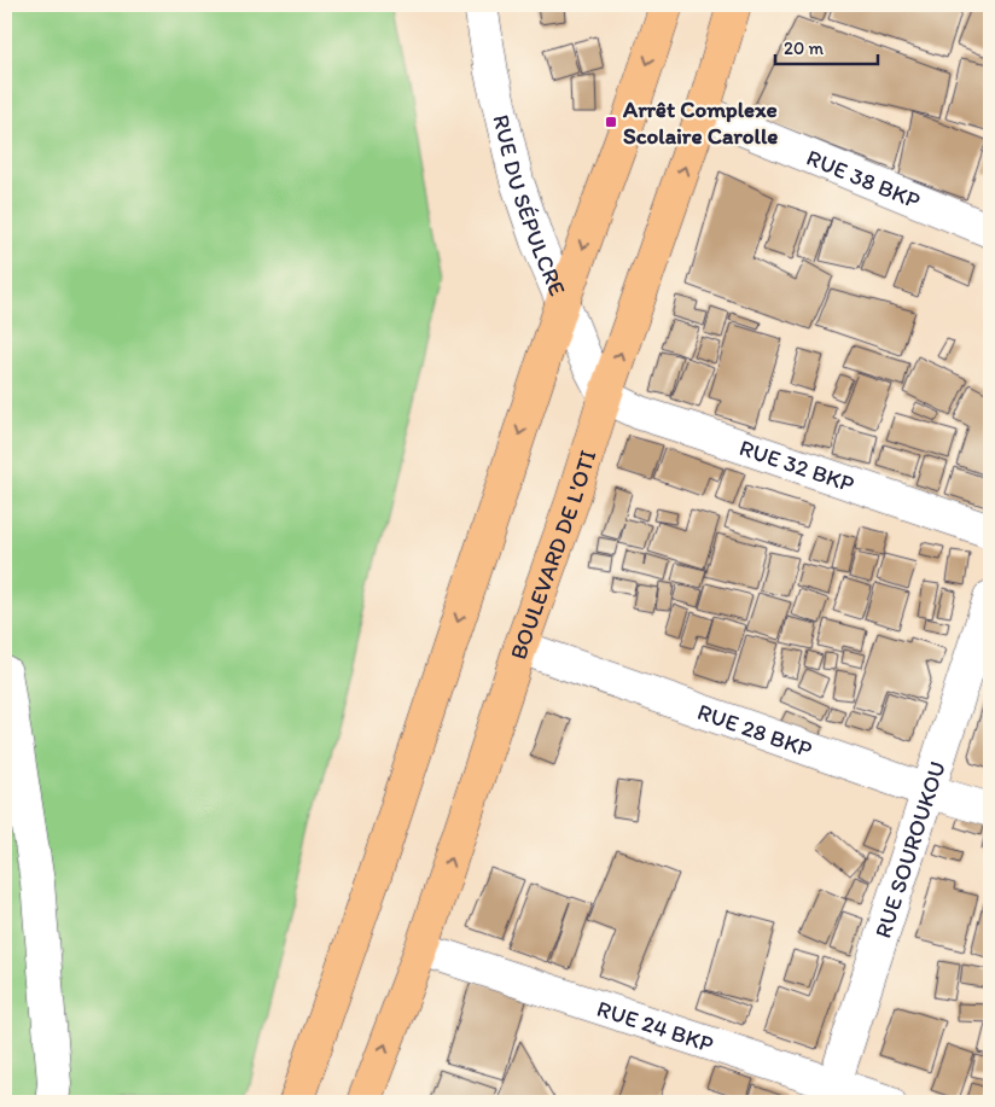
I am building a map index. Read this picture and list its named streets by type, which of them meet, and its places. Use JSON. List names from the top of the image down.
{
  "streets": {
    "main road": ["BOULEVARD DE L'OTI"],
    "street": [
      "RUE 38 BKP",
      "RUE DU SÉPULCRE",
      "RUE 32 BKP",
      "RUE 28 BKP",
      "RUE SOUROUKOU",
      "RUE 24 BKP"
    ]
  },
  "crossings": [
    ["RUE 38 BKP", "BOULEVARD DE L'OTI"],
    ["RUE DU SÉPULCRE", "RUE 32 BKP"],
    ["RUE DU SÉPULCRE", "BOULEVARD DE L'OTI"],
    ["RUE 32 BKP", "BOULEVARD DE L'OTI"],
    ["BOULEVARD DE L'OTI", "RUE 28 BKP"],
    ["BOULEVARD DE L'OTI", "RUE 24 BKP"],
    ["RUE 28 BKP", "RUE SOUROUKOU"],
    ["RUE SOUROUKOU", "RUE 24 BKP"]
  ],
  "places": {
    "transit": ["Arrêt Complexe Scolaire Carolle"]
  },
  "scale_bar": "20 m"
}
